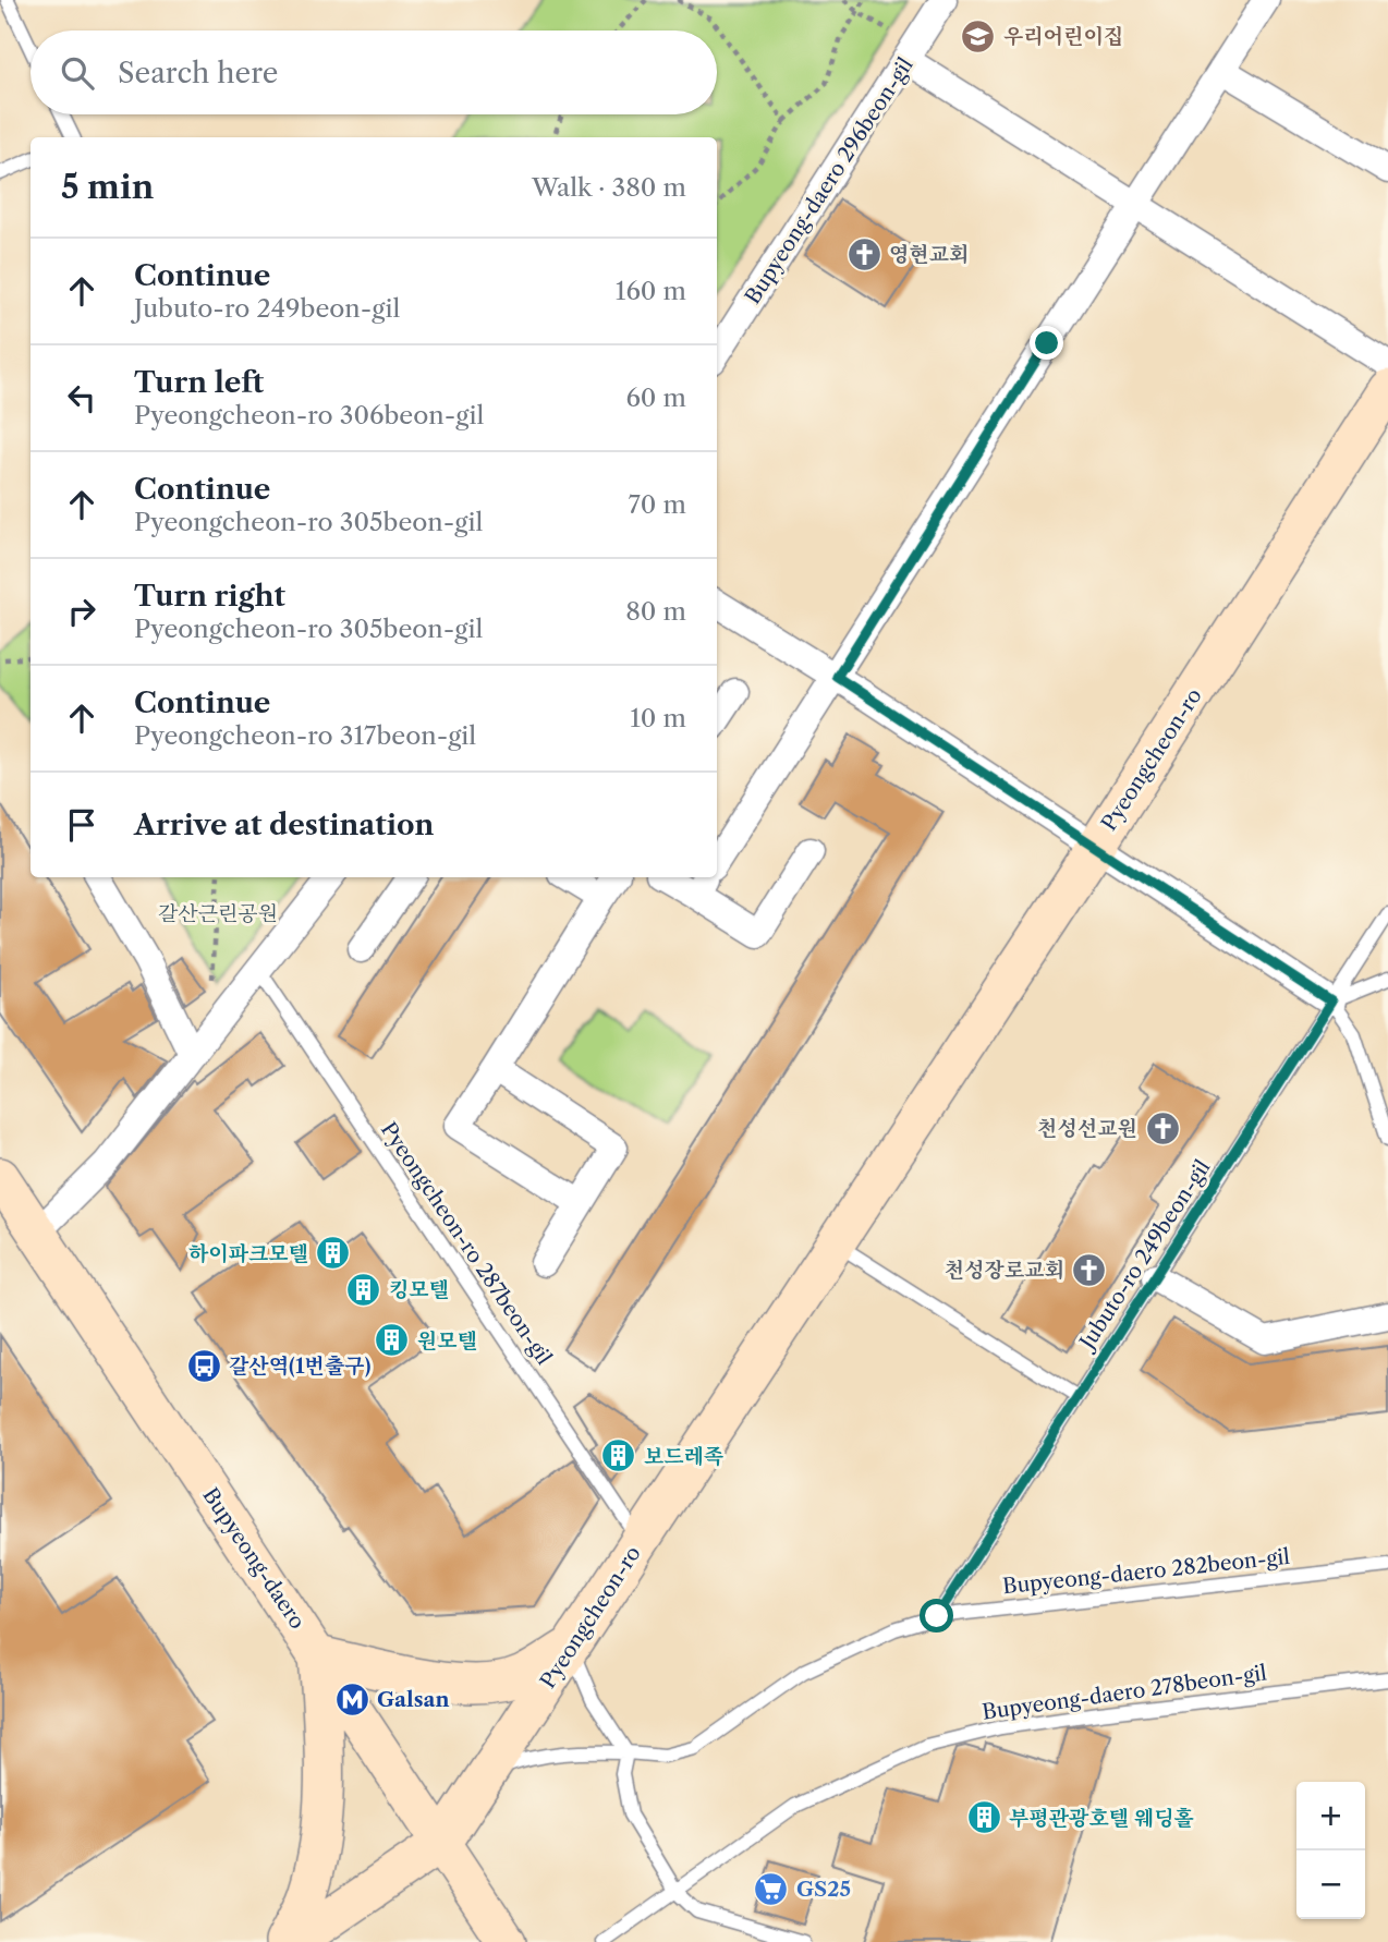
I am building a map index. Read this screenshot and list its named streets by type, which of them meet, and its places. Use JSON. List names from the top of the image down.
{
  "streets": {
    "main road": ["Pyeongcheon-ro", "Bupyeong-daero"],
    "street": ["Bupyeong-daero 296beon-gil"],
    "lane": [
      "Pyeongcheon-ro 287beon-gil",
      "Jubuto-ro 249beon-gil",
      "Bupyeong-daero 282beon-gil",
      "Bupyeong-daero 278beon-gil"
    ]
  },
  "crossings": [
    ["Pyeongcheon-ro", "Pyeongcheon-ro 287beon-gil"],
    ["Pyeongcheon-ro", "Bupyeong-daero"],
    ["Pyeongcheon-ro", "Bupyeong-daero 282beon-gil"],
    ["Jubuto-ro 249beon-gil", "Bupyeong-daero 282beon-gil"]
  ],
  "parks": ["갈산근린공원"],
  "places": {
    "school or university": ["우리어린이집"],
    "church": ["영현교회", "천성선교원", "천성장로교회"],
    "building": [
      "하이파크모텔",
      "킹모텔",
      "원모텔",
      "보드레족",
      "부평관광호텔 웨딩홀"
    ],
    "bus stop": ["갈산역(1번출구)"],
    "metro station": ["Galsan"],
    "supermarket": ["GS25"]
  },
  "page": {
    "search": "Search here",
    "heading": ["5 min", "Walk · 380 m"],
    "list": [
      ["Continue", "Jubuto-ro 249beon-gil", "160 m"],
      ["Turn left", "Pyeongcheon-ro 306beon-gil", "60 m"],
      ["Continue", "Pyeongcheon-ro 305beon-gil", "70 m"],
      ["Turn right", "Pyeongcheon-ro 305beon-gil", "80 m"],
      ["Continue", "Pyeongcheon-ro 317beon-gil", "10 m"],
      "Arrive at destination"
    ],
    "map_buttons": ["+", "−"]
  }
}
